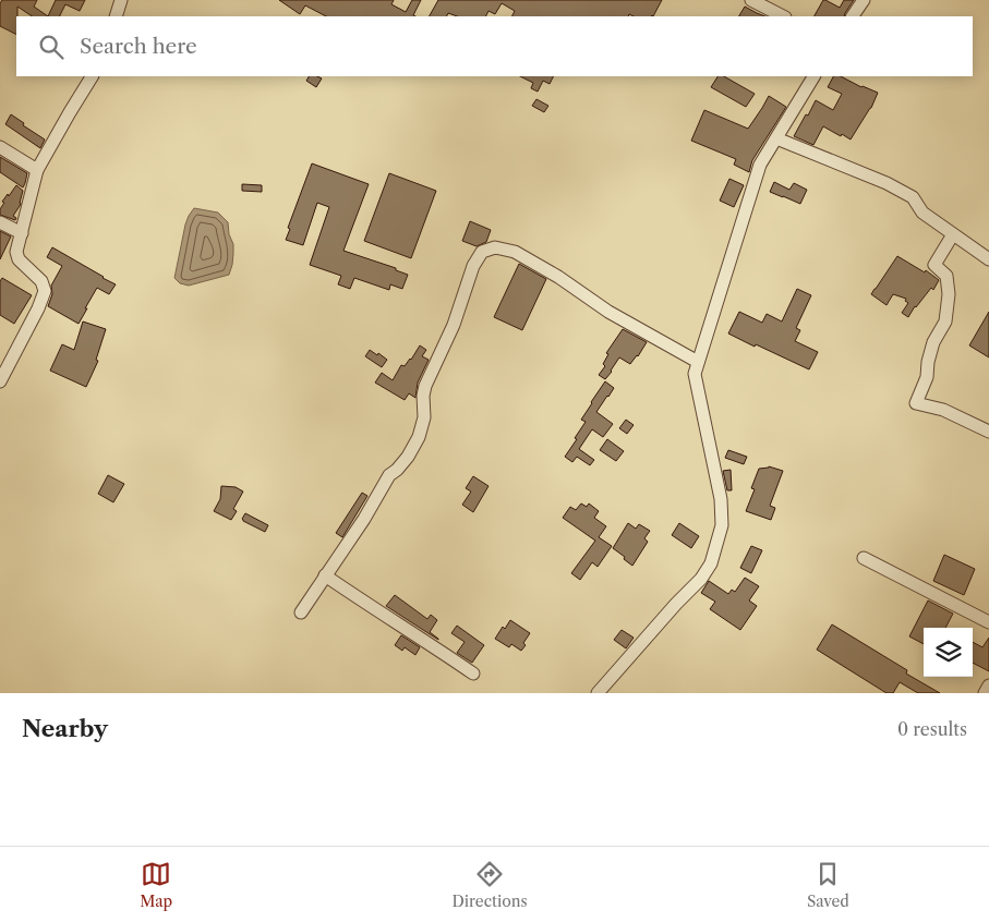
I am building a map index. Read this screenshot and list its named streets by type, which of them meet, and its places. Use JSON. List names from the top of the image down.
{
  "page": {
    "search": "Search here",
    "heading": ["Nearby", "0 results"],
    "nav": ["Map", "Directions", "Saved"]
  }
}
